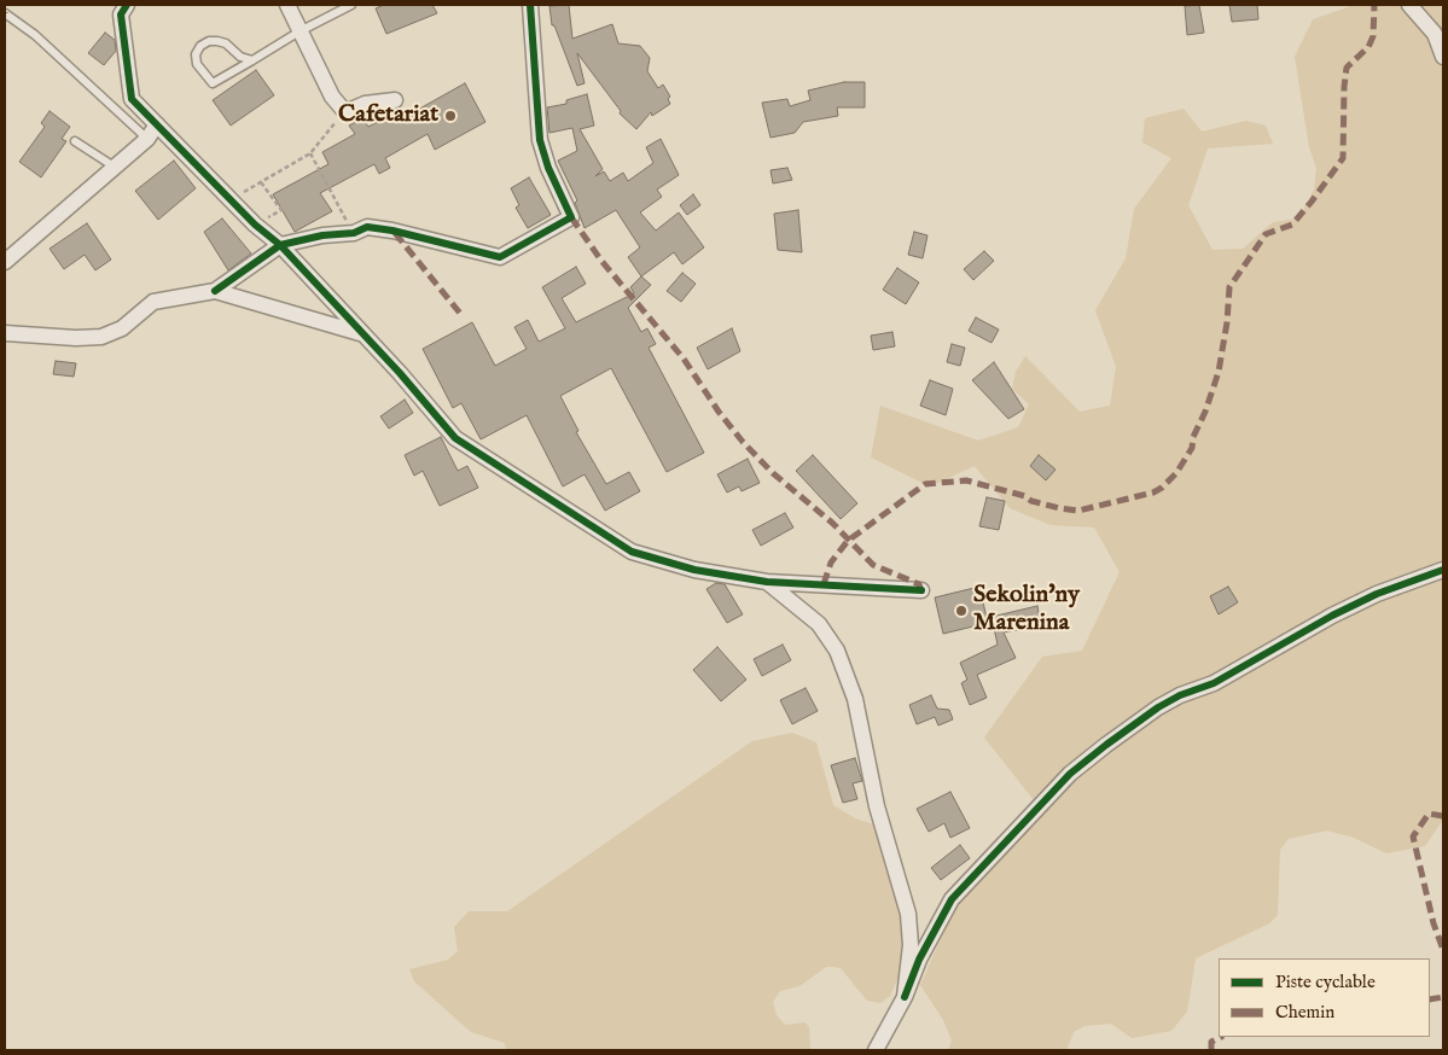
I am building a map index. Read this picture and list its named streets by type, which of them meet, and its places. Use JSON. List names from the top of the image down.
{
  "places": ["Cafetariat", "Sekolin'ny Marenina"],
  "legend": ["Piste cyclable", "Chemin"]
}
